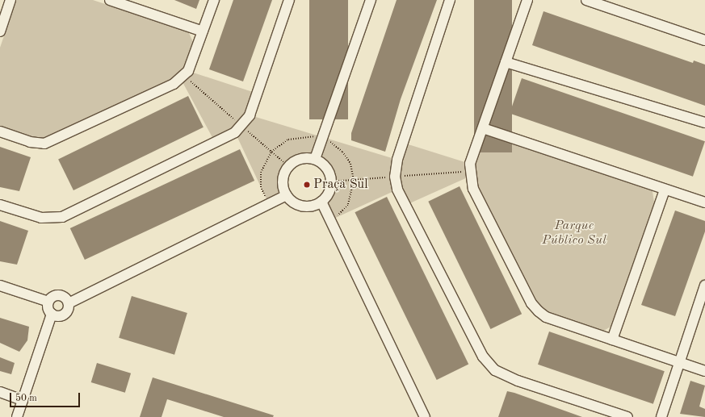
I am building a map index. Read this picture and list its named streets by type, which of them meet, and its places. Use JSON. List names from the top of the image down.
{
  "parks": ["Parque Público Sul"],
  "places": ["Praça Sul"],
  "scale_bar": "50 m"
}
